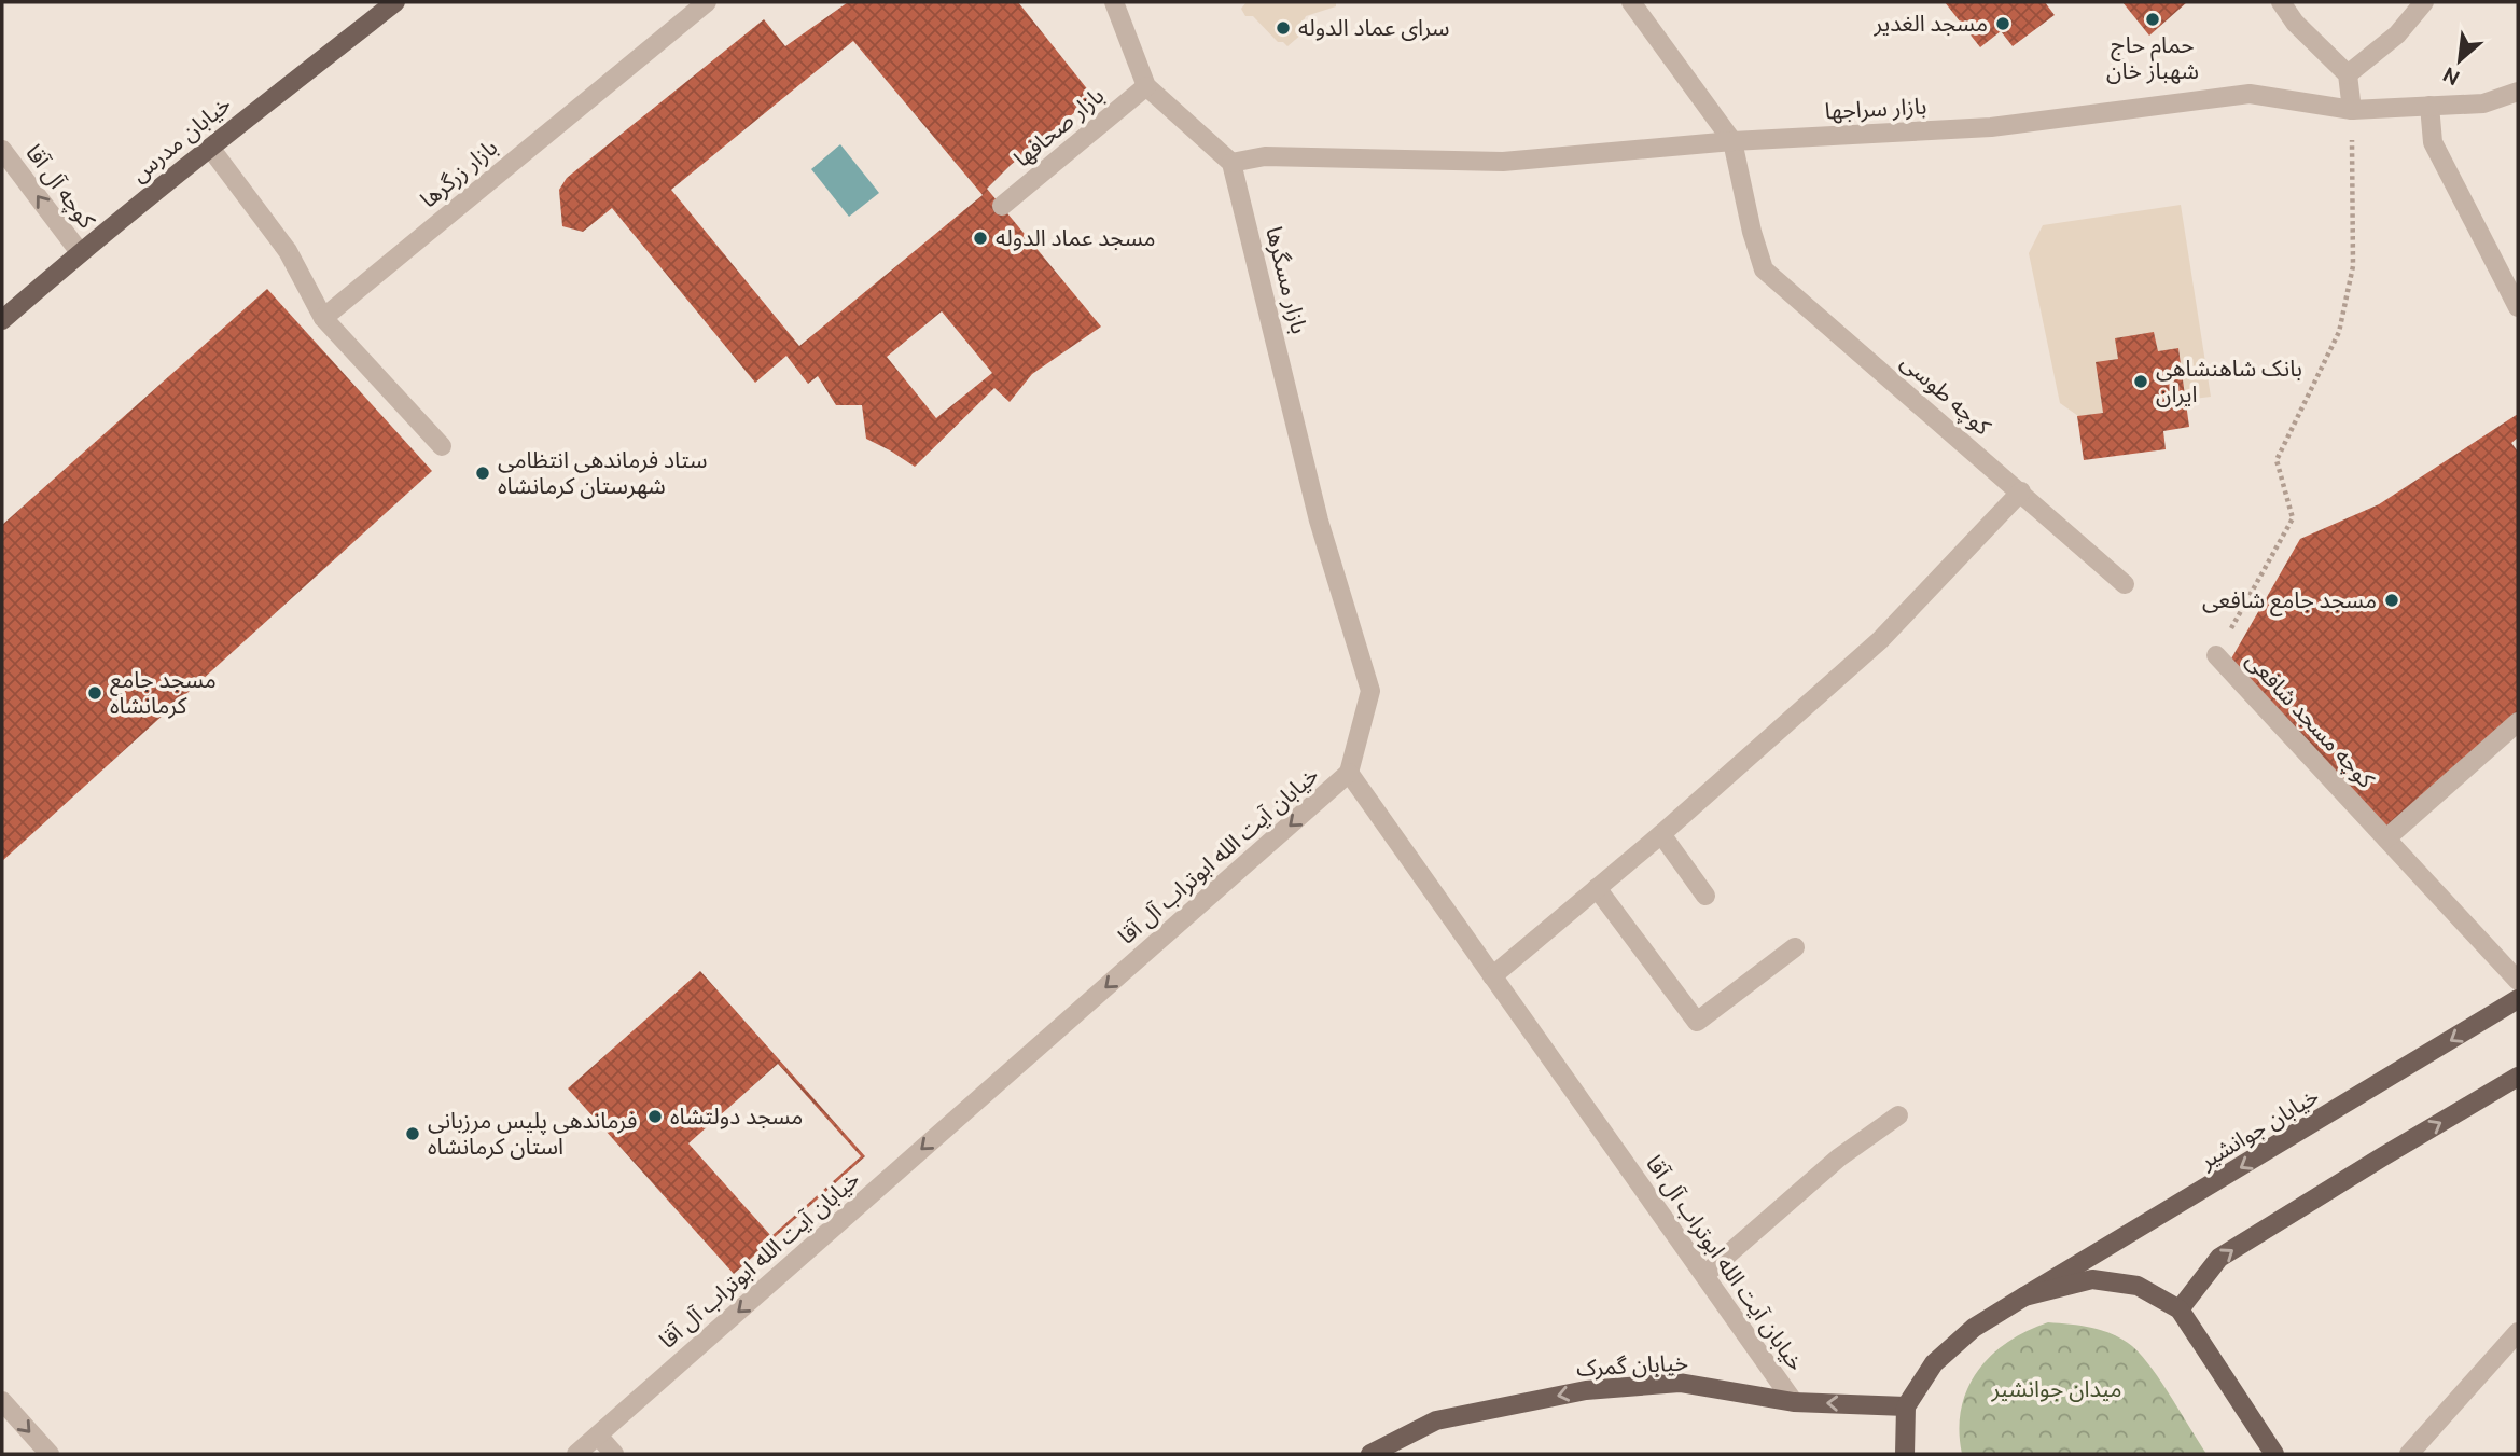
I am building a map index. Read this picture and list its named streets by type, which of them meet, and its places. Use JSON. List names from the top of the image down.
{
  "streets": {
    "main road": ["خیابان مدرس", "خیابان جوانشیر", "خیابان گمرک"],
    "street": [
      "بازار سراجها",
      "بازار صحافها",
      "بازار زرگرها",
      "کوچه آل آقا",
      "بازار مسگرها",
      "کوچه طوسی",
      "کوچه مسجد شافعی",
      "خیابان آیت الله ابوتراب آل آقا"
    ]
  },
  "crossings": [
    ["بازار سراجها", "بازار مسگرها"],
    ["بازار سراجها", "کوچه طوسی"],
    ["بازار سراجها", "کوچه مسجد شافعی"],
    ["خیابان مدرس", "کوچه آل آقا"],
    ["بازار مسگرها", "خیابان آیت الله ابوتراب آل آقا"],
    ["خیابان آیت الله ابوتراب آل آقا", "خیابان گمرک"]
  ],
  "one_way": ["کوچه آل آقا", "خیابان آیت الله ابوتراب آل آقا", "خیابان گمرک"],
  "parks": ["میدان جوانشیر"],
  "places": [
    "حمام حاج شهباز خان",
    "مسجد الغدیر",
    "سرای عماد الدوله",
    "مسجد عماد الدوله",
    "بانک شاهنشاهی ایران",
    "ستاد فرماندهی انتظامی شهرستان کرمانشاه",
    "مسجد جامع شافعی",
    "مسجد جامع کرمانشاه",
    "مسجد دولتشاه",
    "فرماندهی پلیس مرزبانی استان کرمانشاه"
  ],
  "north": "bottom left"
}
